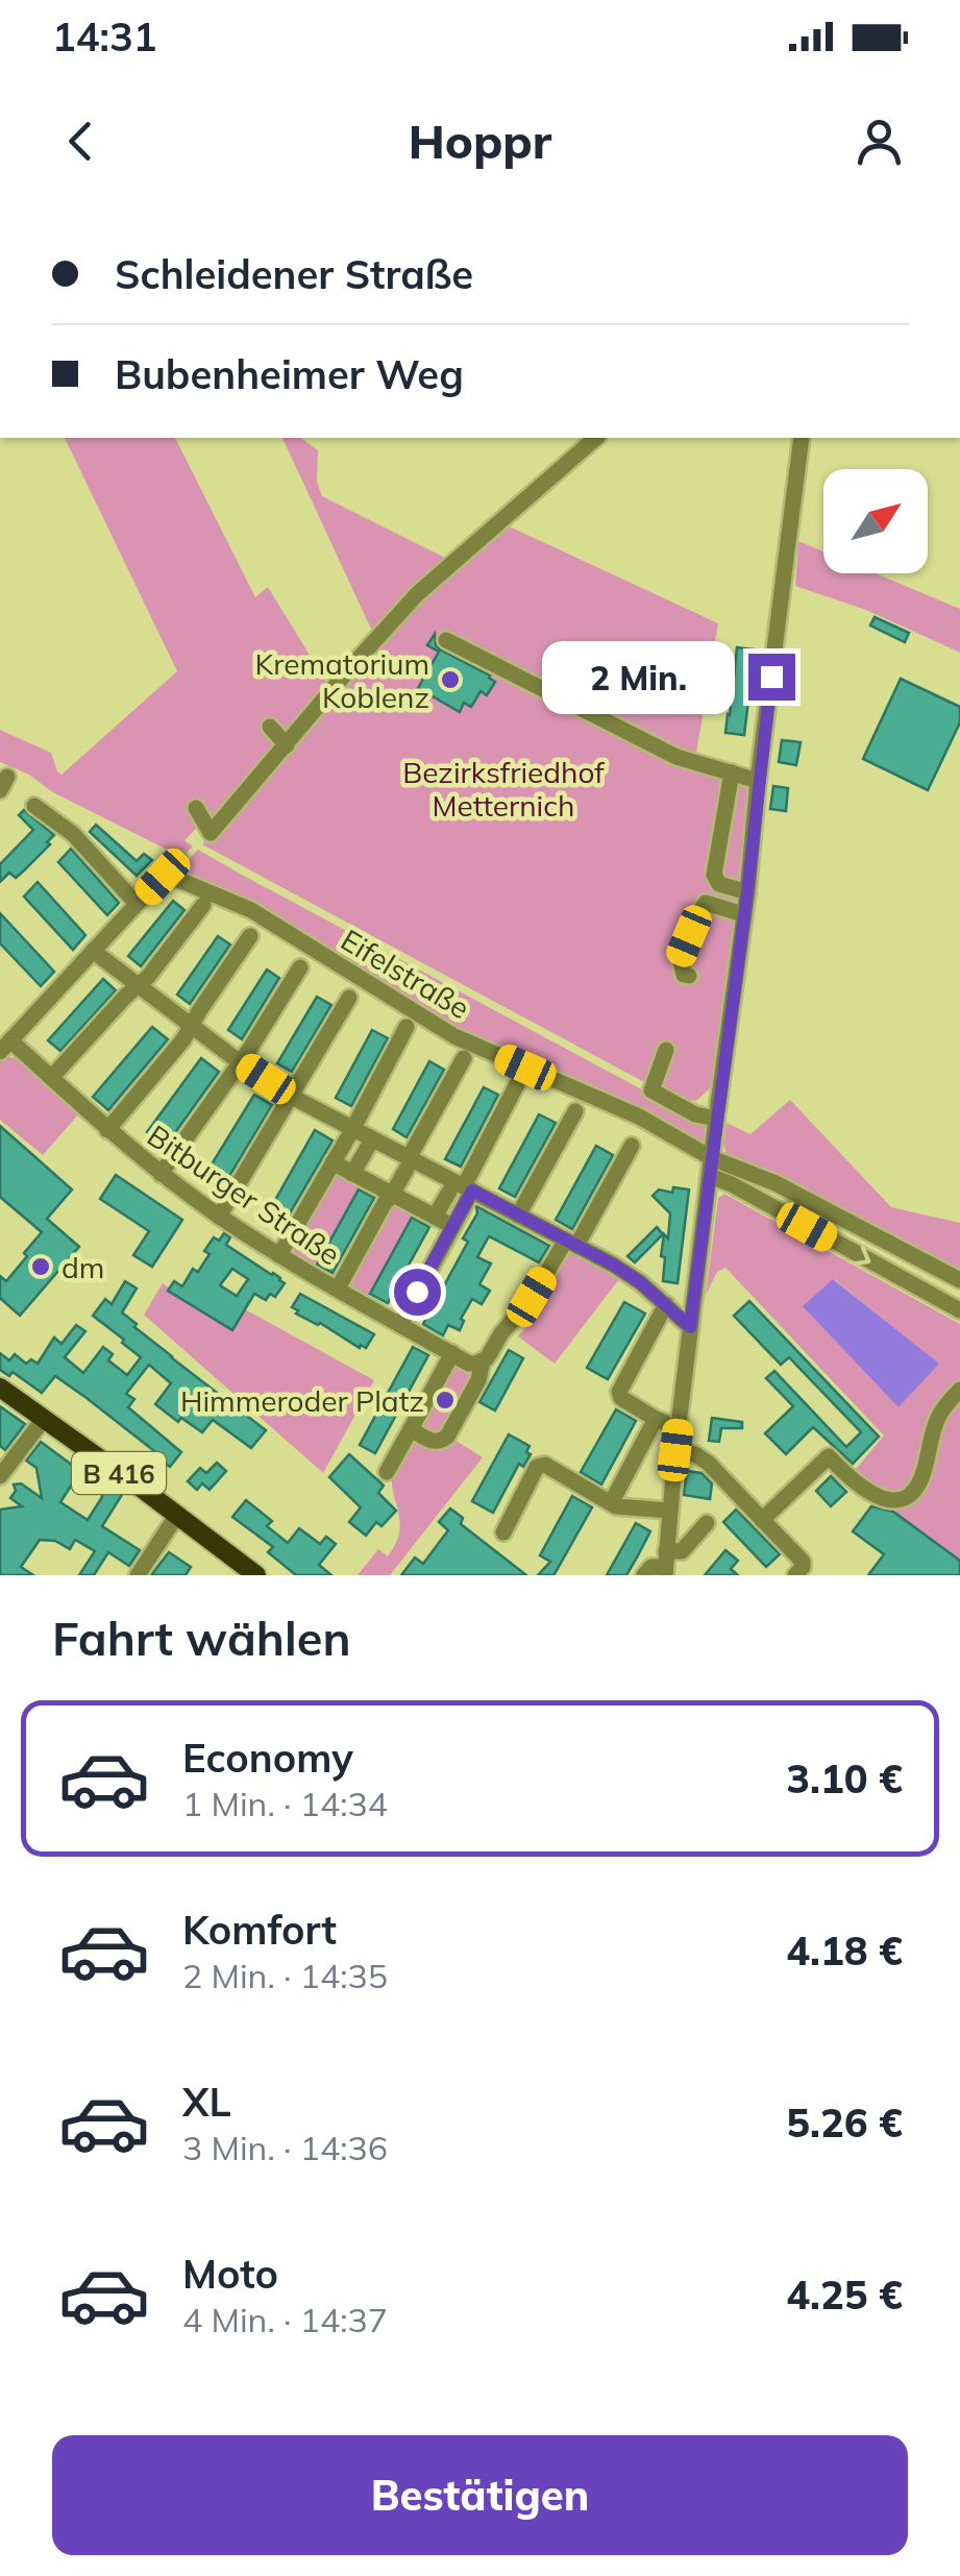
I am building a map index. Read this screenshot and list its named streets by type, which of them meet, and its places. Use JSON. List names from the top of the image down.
{
  "streets": {
    "main road": ["B 416"],
    "street": ["Eifelstraße", "Bitburger Straße"]
  },
  "parks": ["Bezirksfriedhof Metternich"],
  "places": ["Krematorium Koblenz", "dm", "Himmeroder Platz"],
  "north": "top right",
  "page": {
    "status": "14:31",
    "header": "Hoppr",
    "banner": ["Schleidener Straße", "Bubenheimer Weg"],
    "bubble": "2 Min.",
    "heading": "Fahrt wählen",
    "list": [
      {
        "name": "Economy",
        "note": "1 Min. · 14:34",
        "value": "3.10 €"
      },
      {
        "name": "Komfort",
        "note": "2 Min. · 14:35",
        "value": "4.18 €"
      },
      {
        "name": "XL",
        "note": "3 Min. · 14:36",
        "value": "5.26 €"
      },
      {
        "name": "Moto",
        "note": "4 Min. · 14:37",
        "value": "4.25 €"
      }
    ],
    "buttons": "Bestätigen"
  }
}
